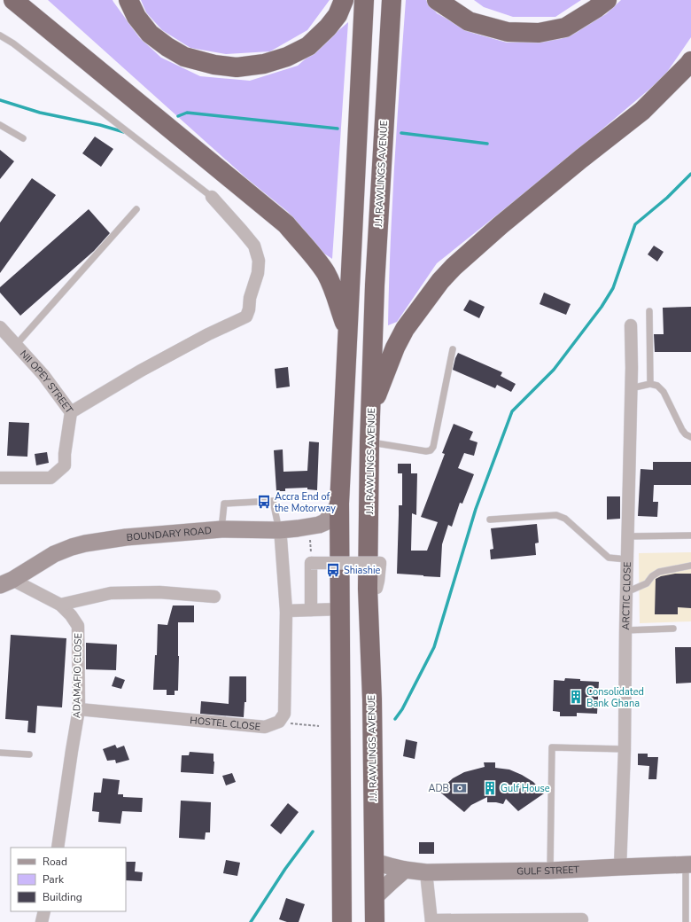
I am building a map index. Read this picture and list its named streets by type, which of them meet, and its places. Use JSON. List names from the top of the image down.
{
  "streets": {
    "highway": ["J.J. RAWLINGS AVENUE"],
    "street": [
      "NII OPEY STREET",
      "BOUNDARY ROAD",
      "ARCTIC CLOSE",
      "ADAMAFIO CLOSE",
      "HOSTEL CLOSE",
      "GULF STREET"
    ]
  },
  "crossings": [
    ["J.J. RAWLINGS AVENUE", "GULF STREET"],
    ["BOUNDARY ROAD", "ADAMAFIO CLOSE"],
    ["ARCTIC CLOSE", "GULF STREET"],
    ["ADAMAFIO CLOSE", "HOSTEL CLOSE"]
  ],
  "places": {
    "bus stop": ["Accra End of the Motorway", "Shiashie"],
    "building": ["Consolidated Bank Ghana", "Gulf House"],
    "bank": ["ADB"]
  },
  "legend": ["Road", "Park", "Building"]
}
